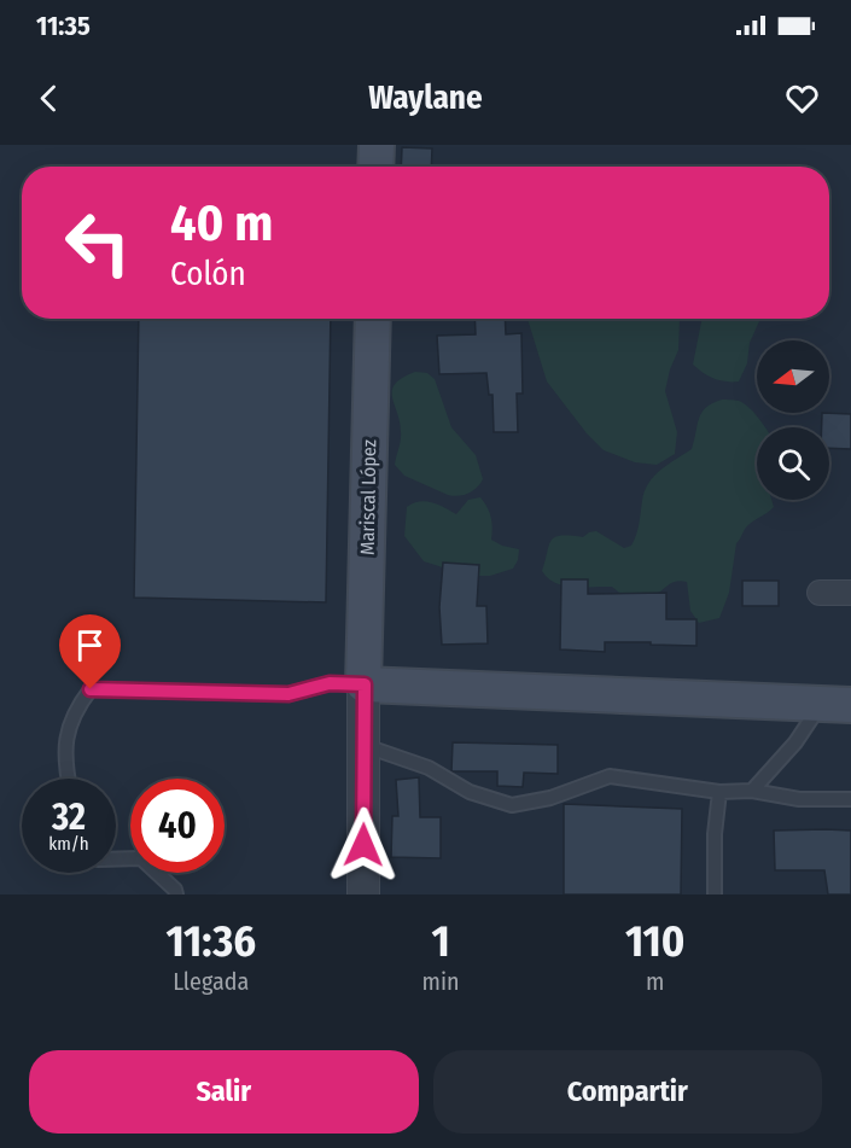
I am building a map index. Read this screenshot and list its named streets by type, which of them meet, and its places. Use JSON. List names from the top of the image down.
{
  "streets": {
    "main road": ["Mariscal López"]
  },
  "north": "left",
  "page": {
    "status": "11:35",
    "header": "Waylane",
    "turn": ["40 m", "Colón"],
    "speed": "32 km/h",
    "limit": "40",
    "eta": [
      "11:36",
      "Llegada",
      "1",
      "min",
      "110",
      "m"
    ],
    "buttons": ["Salir", "Compartir"]
  }
}
